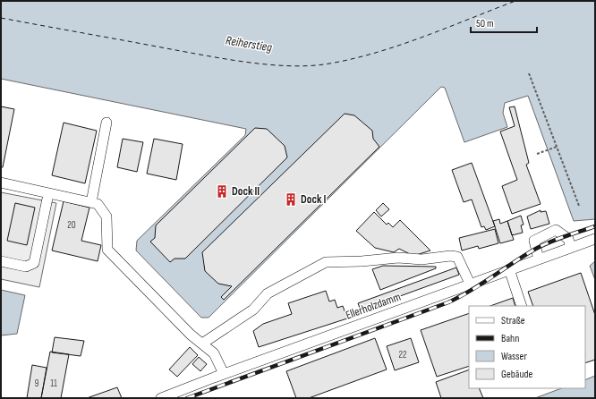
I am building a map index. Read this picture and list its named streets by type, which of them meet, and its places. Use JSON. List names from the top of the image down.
{
  "streets": {
    "street": ["Ellerholzdamm"]
  },
  "water": ["Reiherstieg"],
  "places": {
    "building": ["Dock II", "Dock I"]
  },
  "house_numbers": [
    "20",
    "22",
    "9",
    "11"
  ],
  "legend": [
    "Straße",
    "Bahn",
    "Wasser",
    "Gebäude"
  ],
  "scale_bar": "50 m"
}
